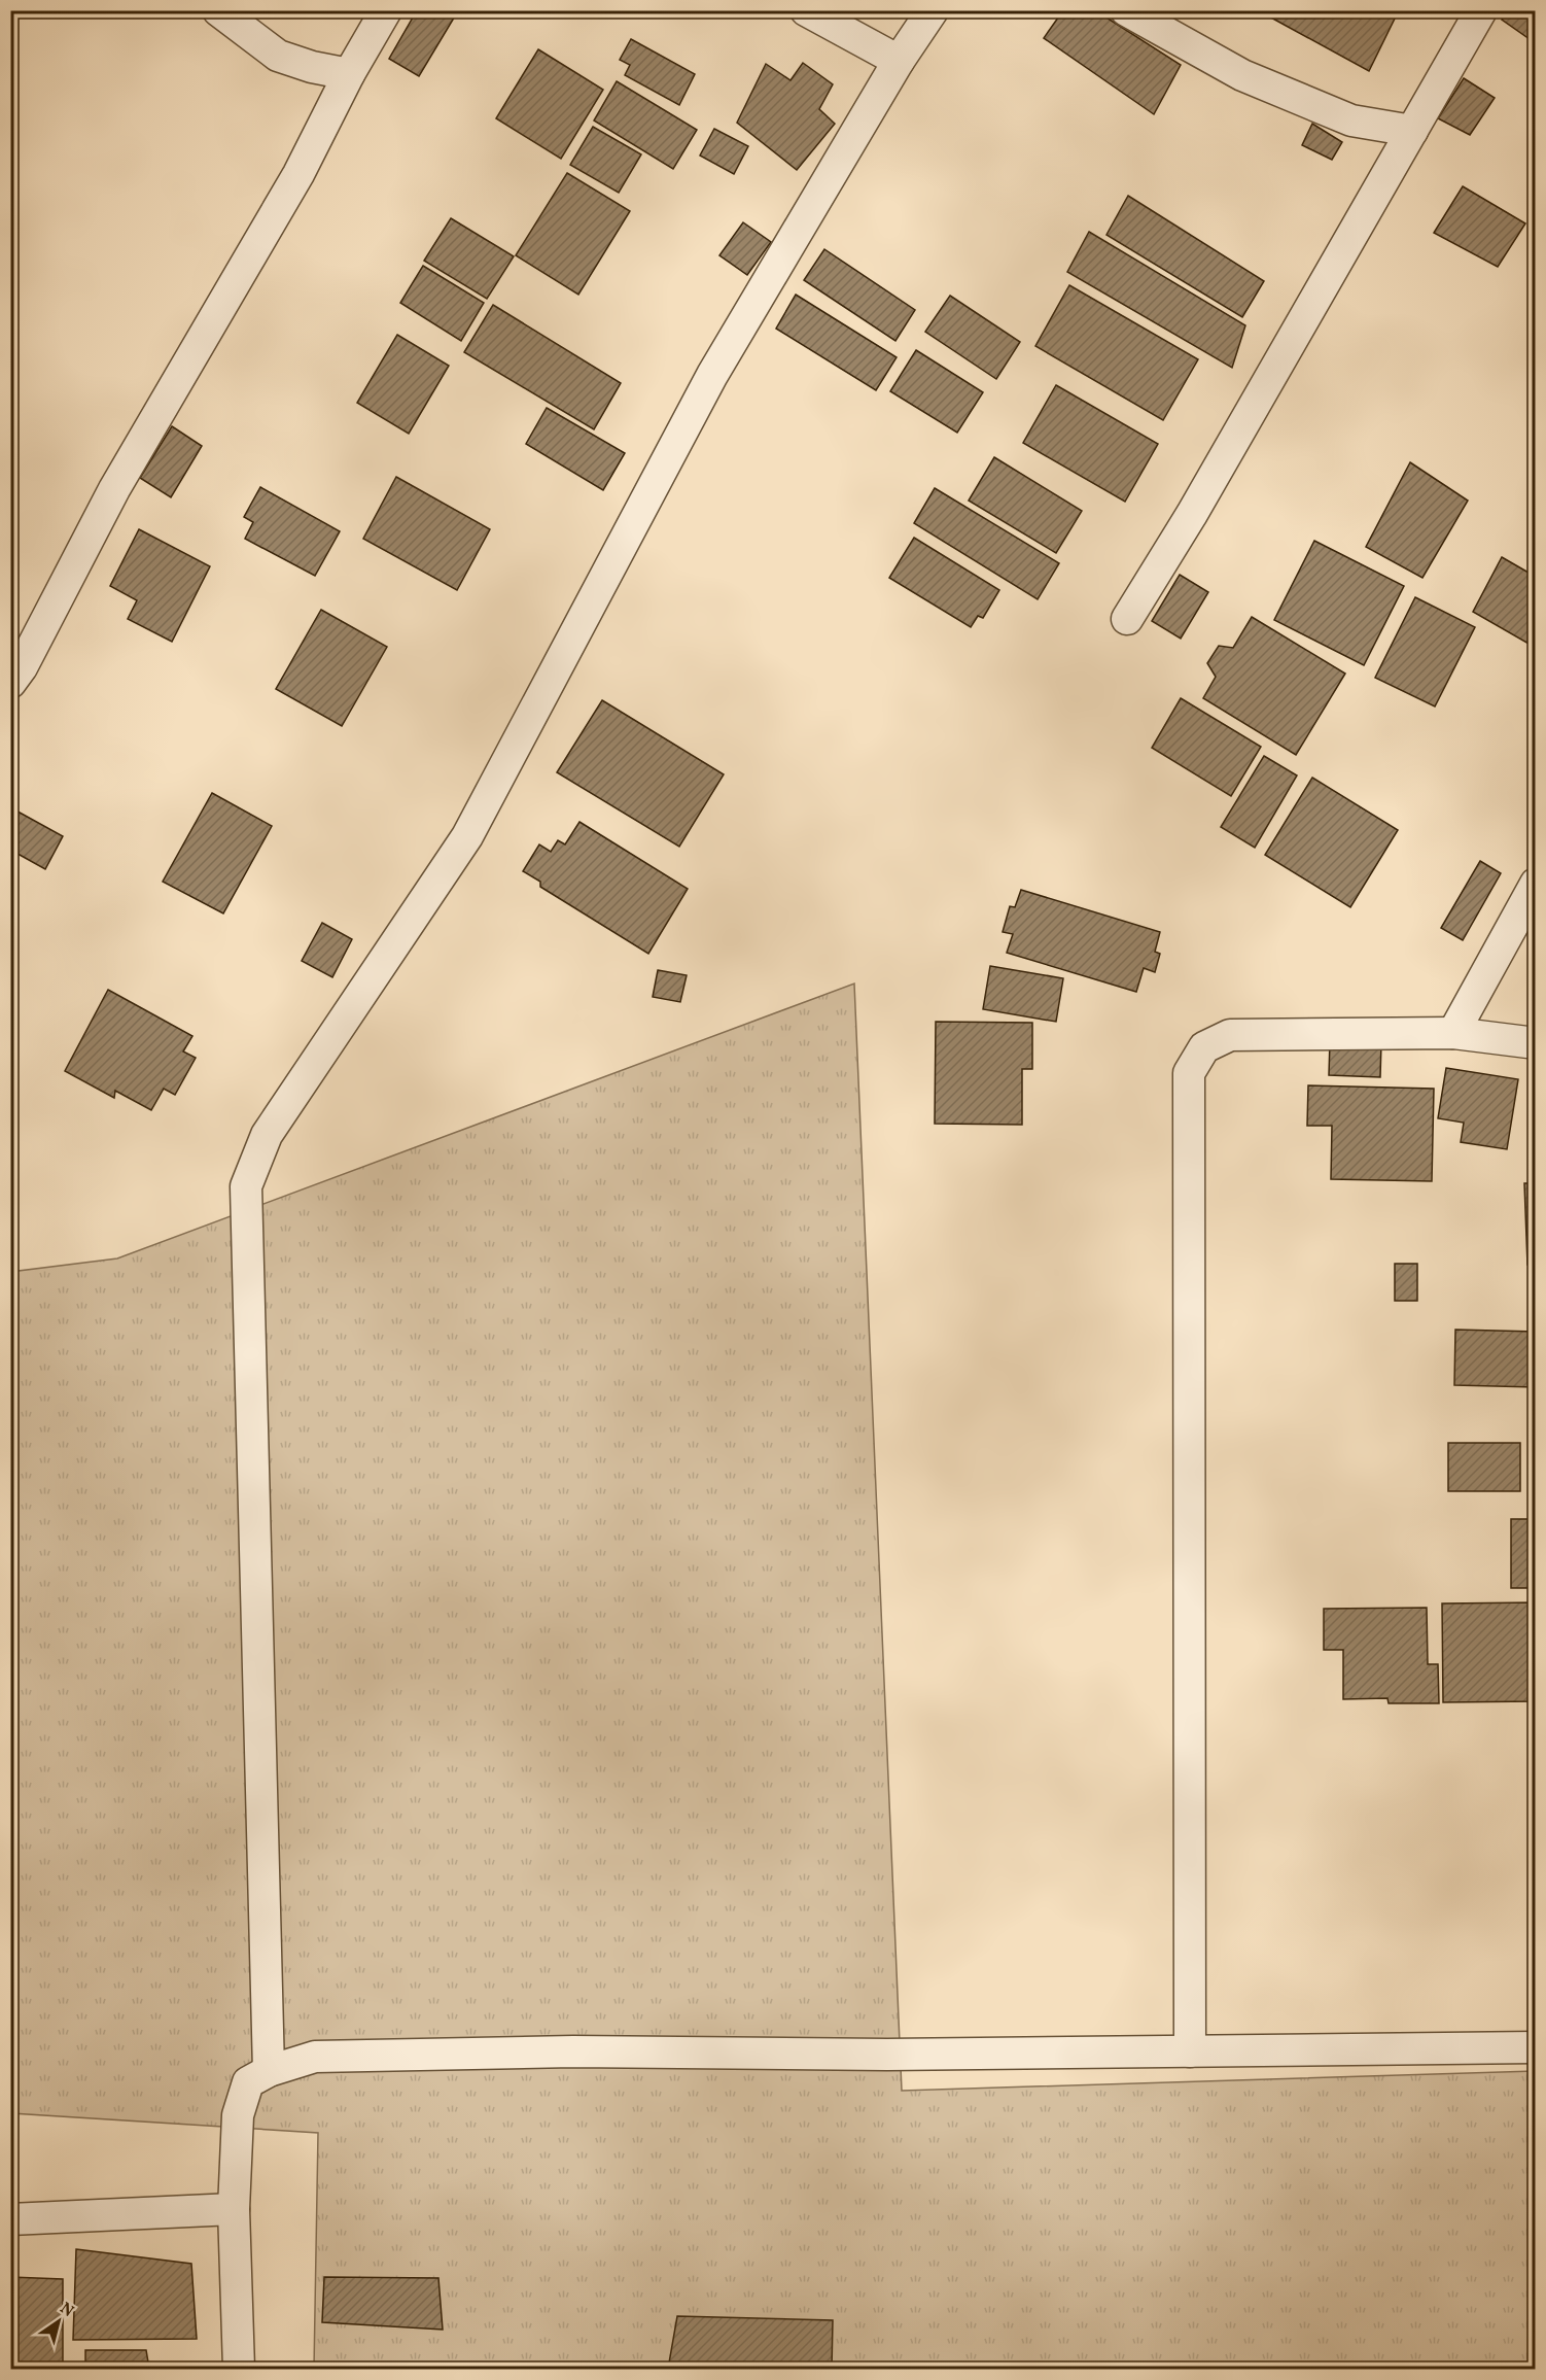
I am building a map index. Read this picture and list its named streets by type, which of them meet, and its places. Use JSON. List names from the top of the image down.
{
  "north": "top right"
}
